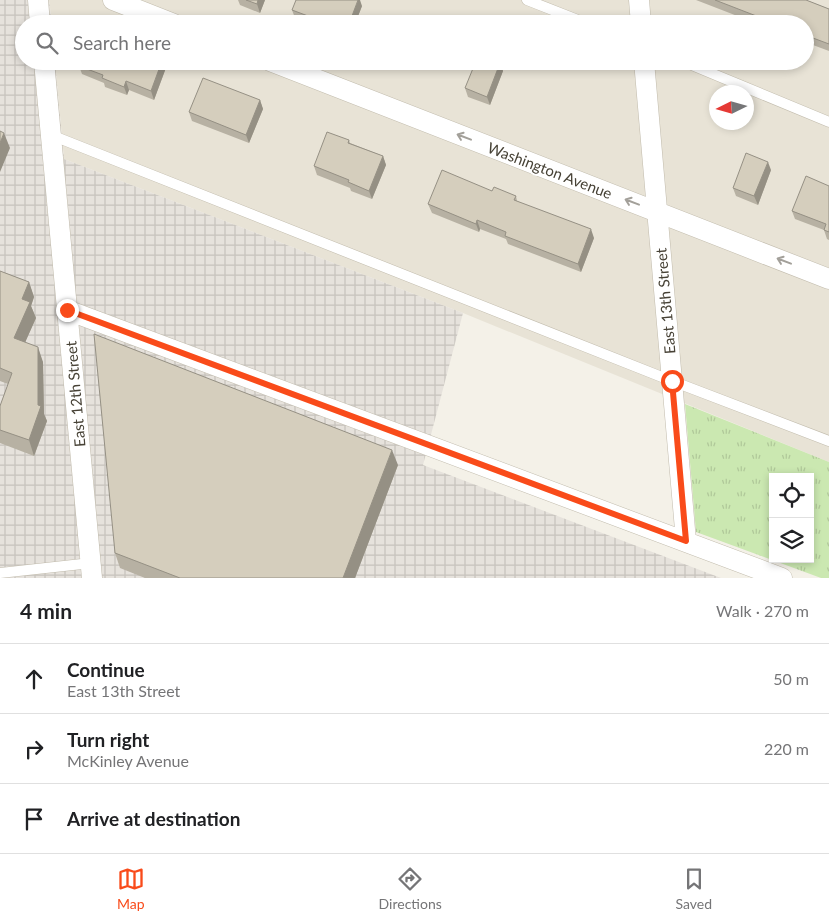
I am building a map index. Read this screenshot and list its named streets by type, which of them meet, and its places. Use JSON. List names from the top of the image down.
{
  "streets": {
    "street": ["Washington Avenue", "East 13th Street", "East 12th Street"]
  },
  "crossings": [
    ["Washington Avenue", "East 13th Street"]
  ],
  "one_way": ["Washington Avenue"],
  "north": "left",
  "page": {
    "search": "Search here",
    "heading": ["4 min", "Walk · 270 m"],
    "list": [
      ["Continue", "East 13th Street", "50 m"],
      ["Turn right", "McKinley Avenue", "220 m"],
      "Arrive at destination"
    ],
    "nav": ["Map", "Directions", "Saved"]
  }
}
